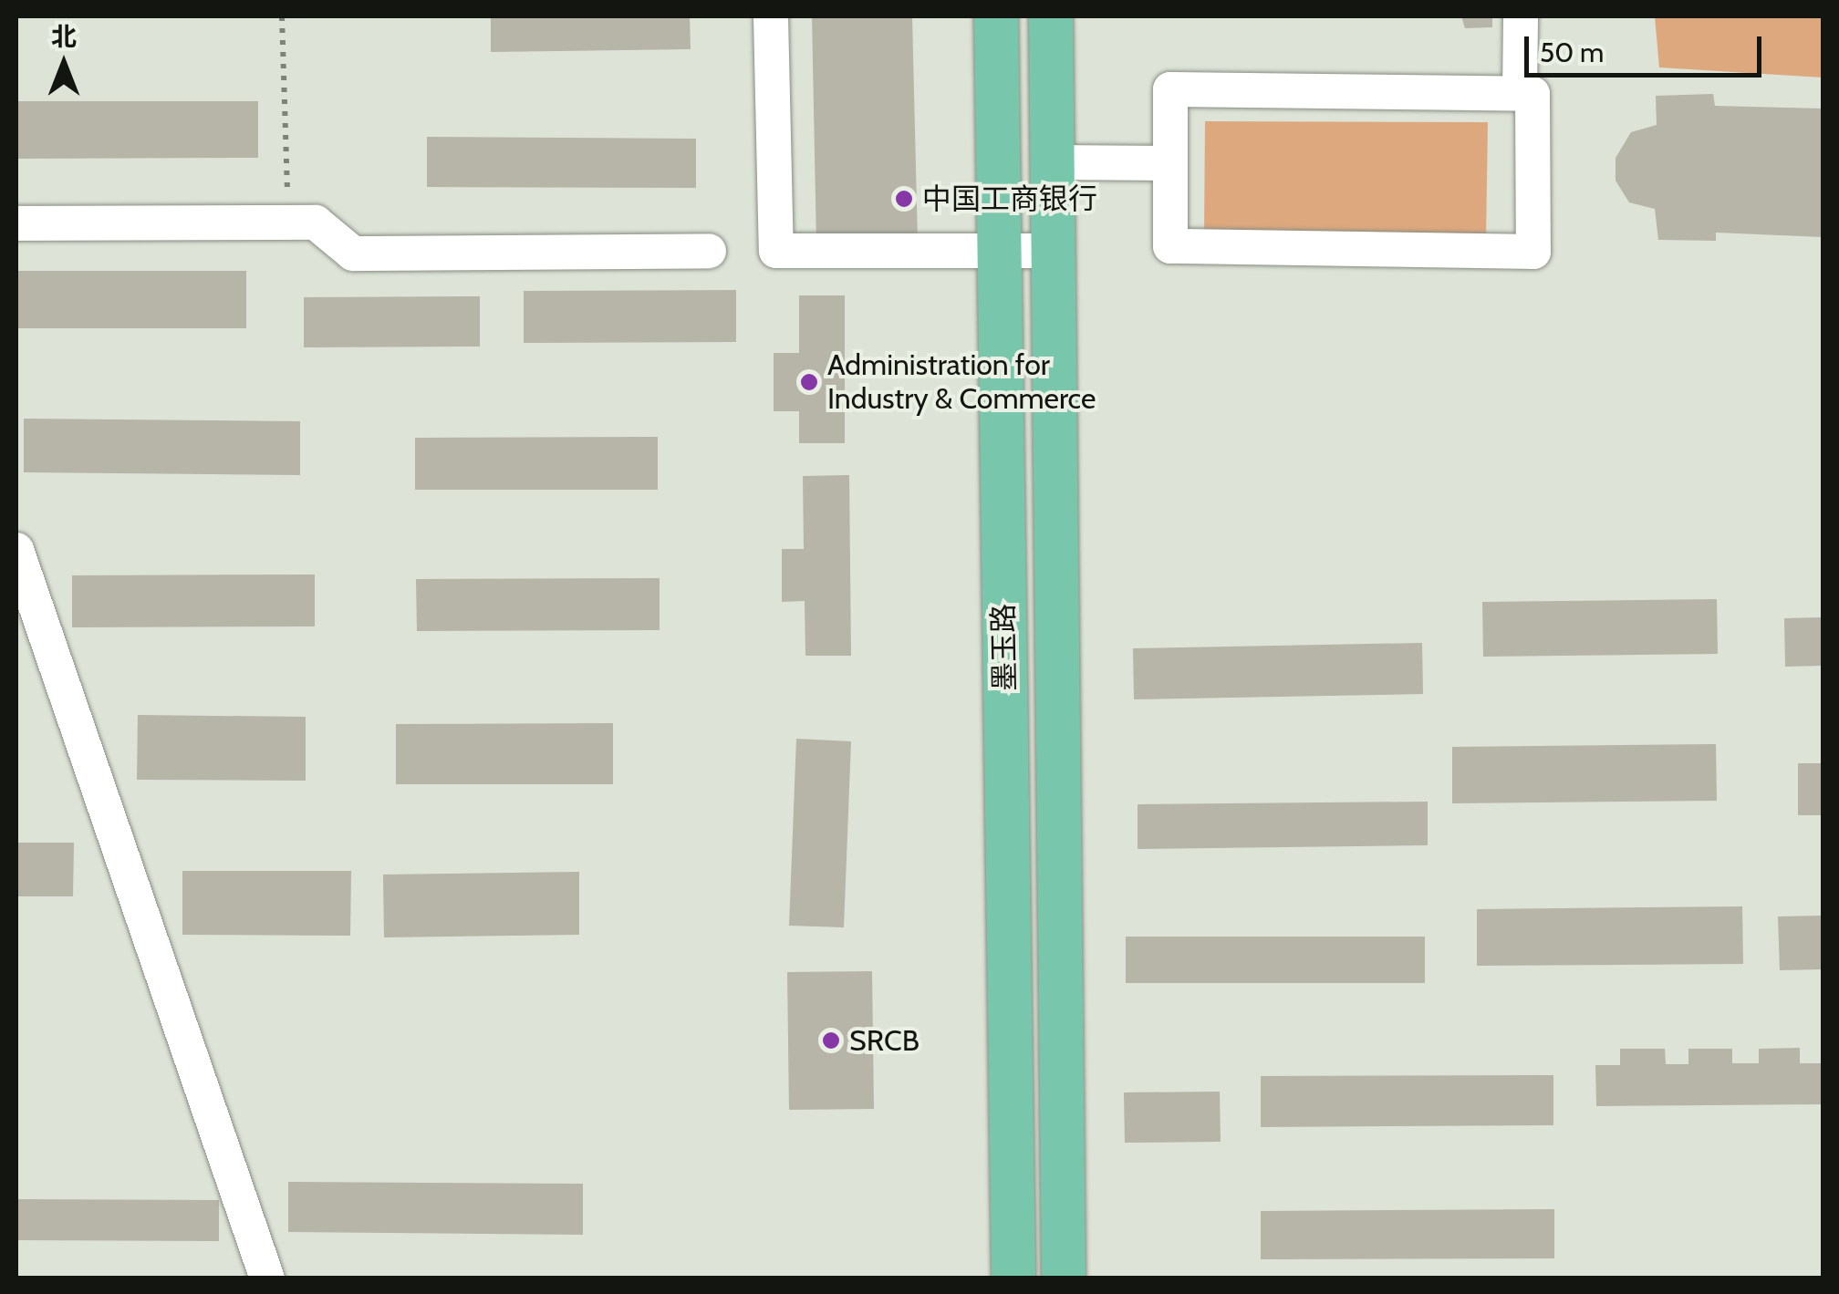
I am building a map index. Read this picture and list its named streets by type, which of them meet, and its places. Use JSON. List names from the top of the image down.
{
  "streets": {
    "main road": ["墨玉路"]
  },
  "places": ["中国工商银行", "Administration for Industry & Commerce", "SRCB"],
  "scale_bar": "50 m",
  "north": "top"
}
